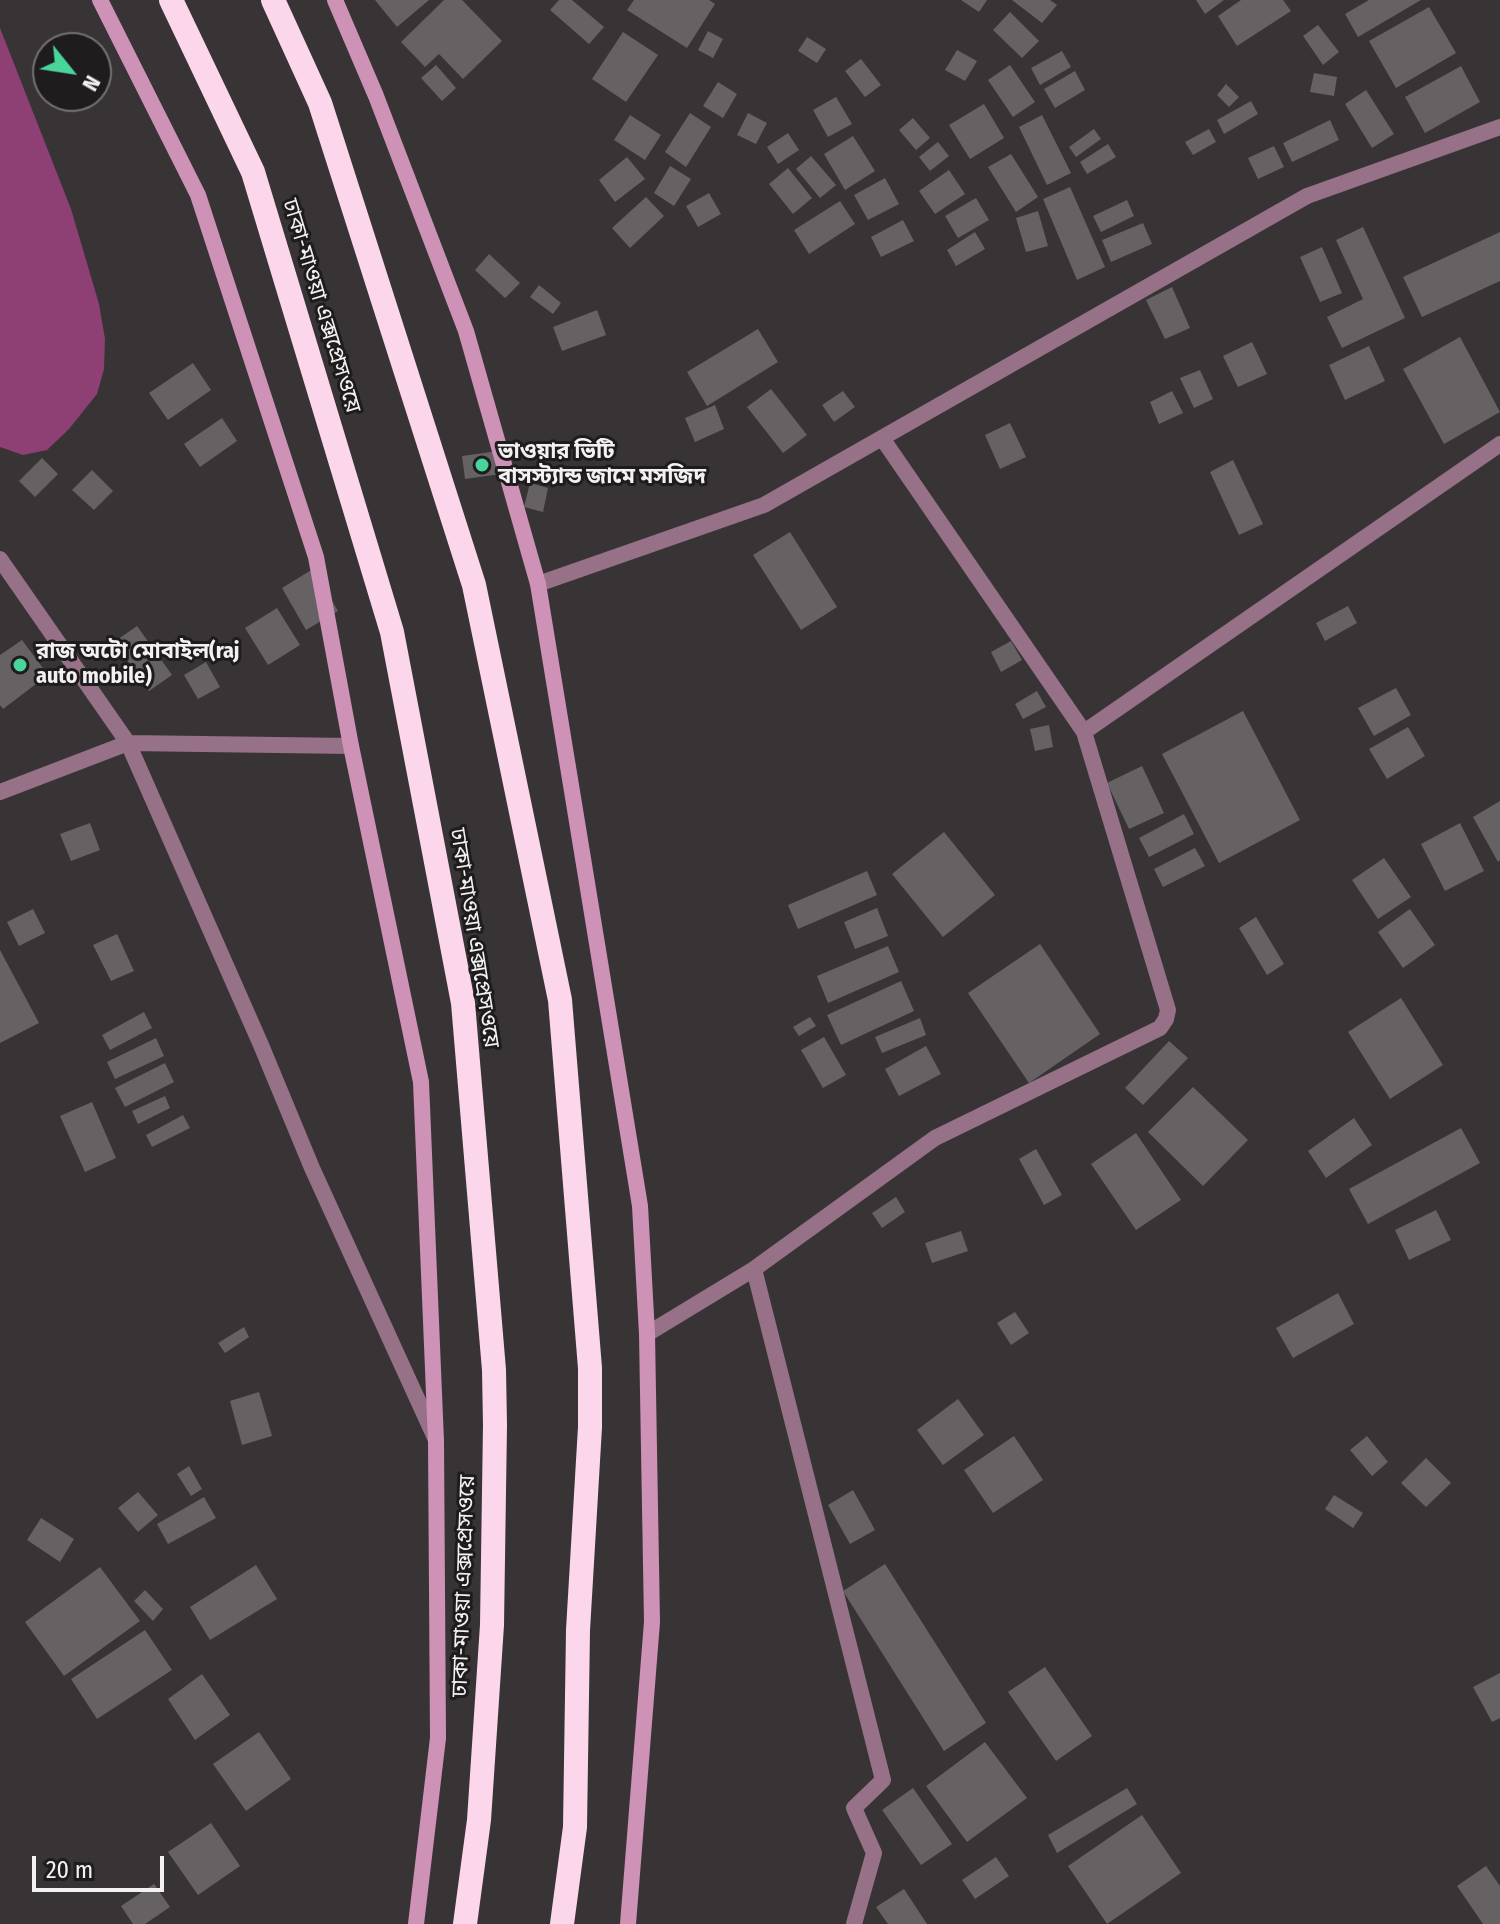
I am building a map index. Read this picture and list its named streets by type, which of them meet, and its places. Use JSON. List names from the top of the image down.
{
  "streets": {
    "highway": ["ঢাকা-মাওয়া এক্সপ্রেসওয়ে"]
  },
  "places": ["ভাওয়ার ভিটি বাসস্ট্যান্ড জামে মসজিদ", "রাজ অটো মোবাইল(raj auto mobile)"],
  "scale_bar": "20 m",
  "north": "bottom right"
}
